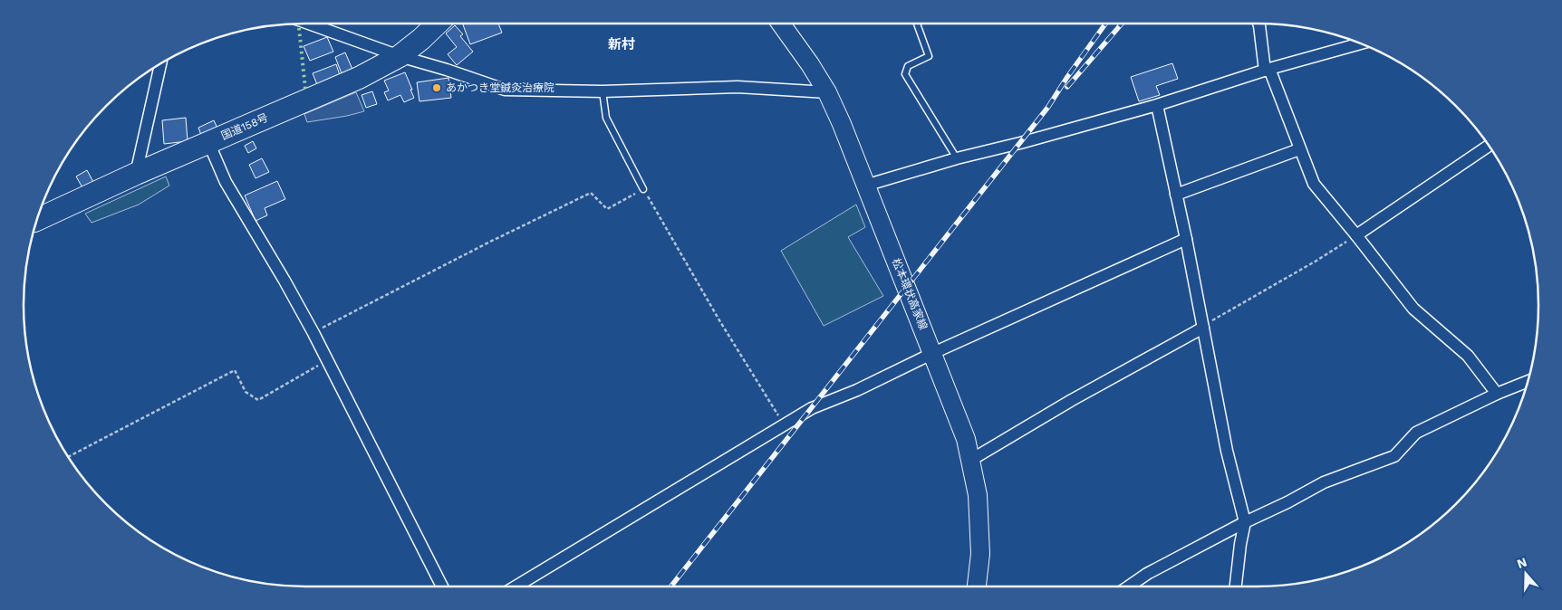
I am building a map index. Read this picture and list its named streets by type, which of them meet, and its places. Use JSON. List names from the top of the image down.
{
  "streets": {
    "highway": ["国道158号"],
    "main road": ["松本環状高家線"]
  },
  "districts": ["新村"],
  "places": ["あかつき堂鍼灸治療院"],
  "north": "top"
}
